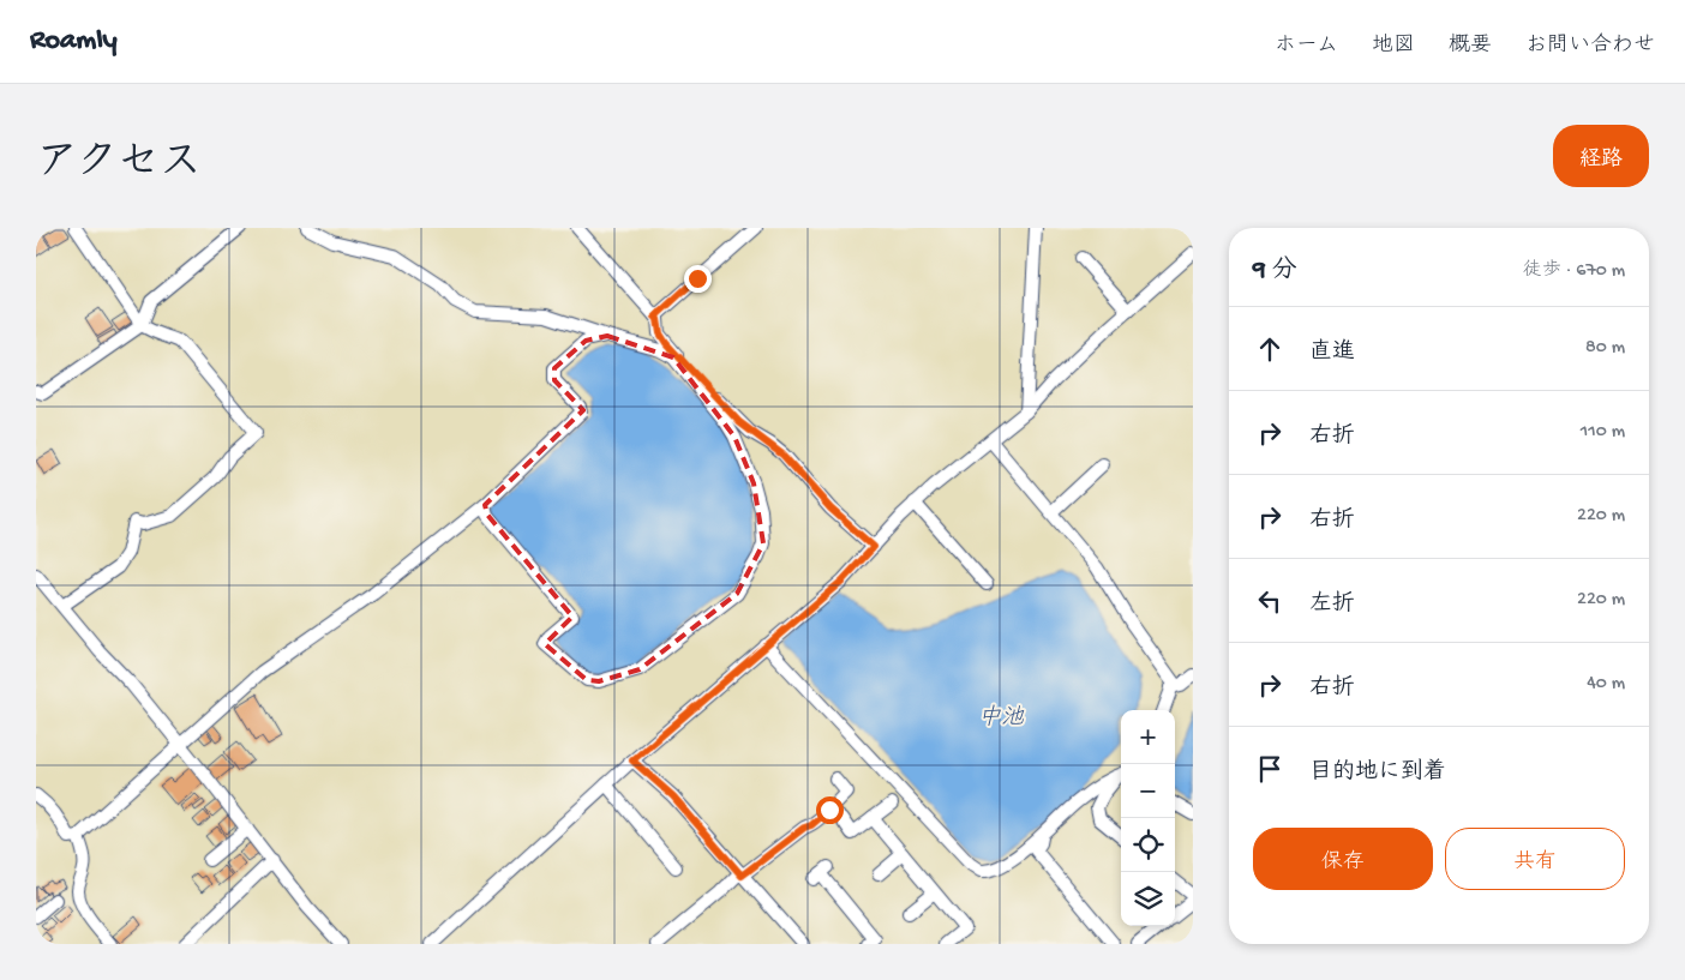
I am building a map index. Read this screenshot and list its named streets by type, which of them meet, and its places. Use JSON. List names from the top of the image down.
{
  "water": ["中池"],
  "page": {
    "header": "Roamly",
    "nav": [
      "ホーム",
      "地図",
      "概要",
      "お問い合わせ"
    ],
    "title": "アクセス",
    "buttons": [
      "経路",
      ["保存", "共有"]
    ],
    "heading": ["9 分", "徒歩 · 670 m"],
    "list": [
      ["直進", "80 m"],
      ["右折", "110 m"],
      ["右折", "220 m"],
      ["左折", "220 m"],
      ["右折", "40 m"],
      "目的地に到着"
    ],
    "map_buttons": ["+", "−"]
  }
}
